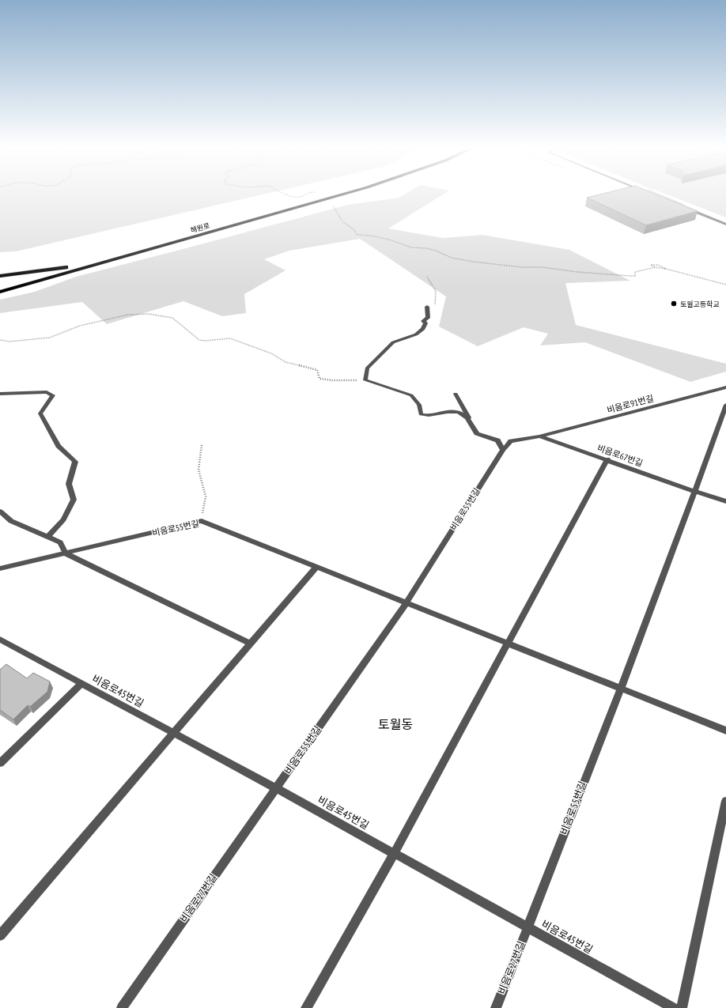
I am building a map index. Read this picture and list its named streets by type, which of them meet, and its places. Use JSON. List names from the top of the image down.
{
  "streets": {
    "highway": ["해원로"],
    "street": [
      "비음로91번길",
      "비음로67번길",
      "비음로55번길",
      "비음로45번길",
      "비음로27번길"
    ]
  },
  "crossings": [
    ["비음로91번길", "비음로67번길"],
    ["비음로91번길", "비음로55번길"],
    ["비음로67번길", "비음로55번길"],
    ["비음로55번길", "비음로45번길"],
    ["비음로55번길", "비음로27번길"],
    ["비음로45번길", "비음로27번길"]
  ],
  "districts": ["토월동"],
  "places": ["토월고등학교"]
}
